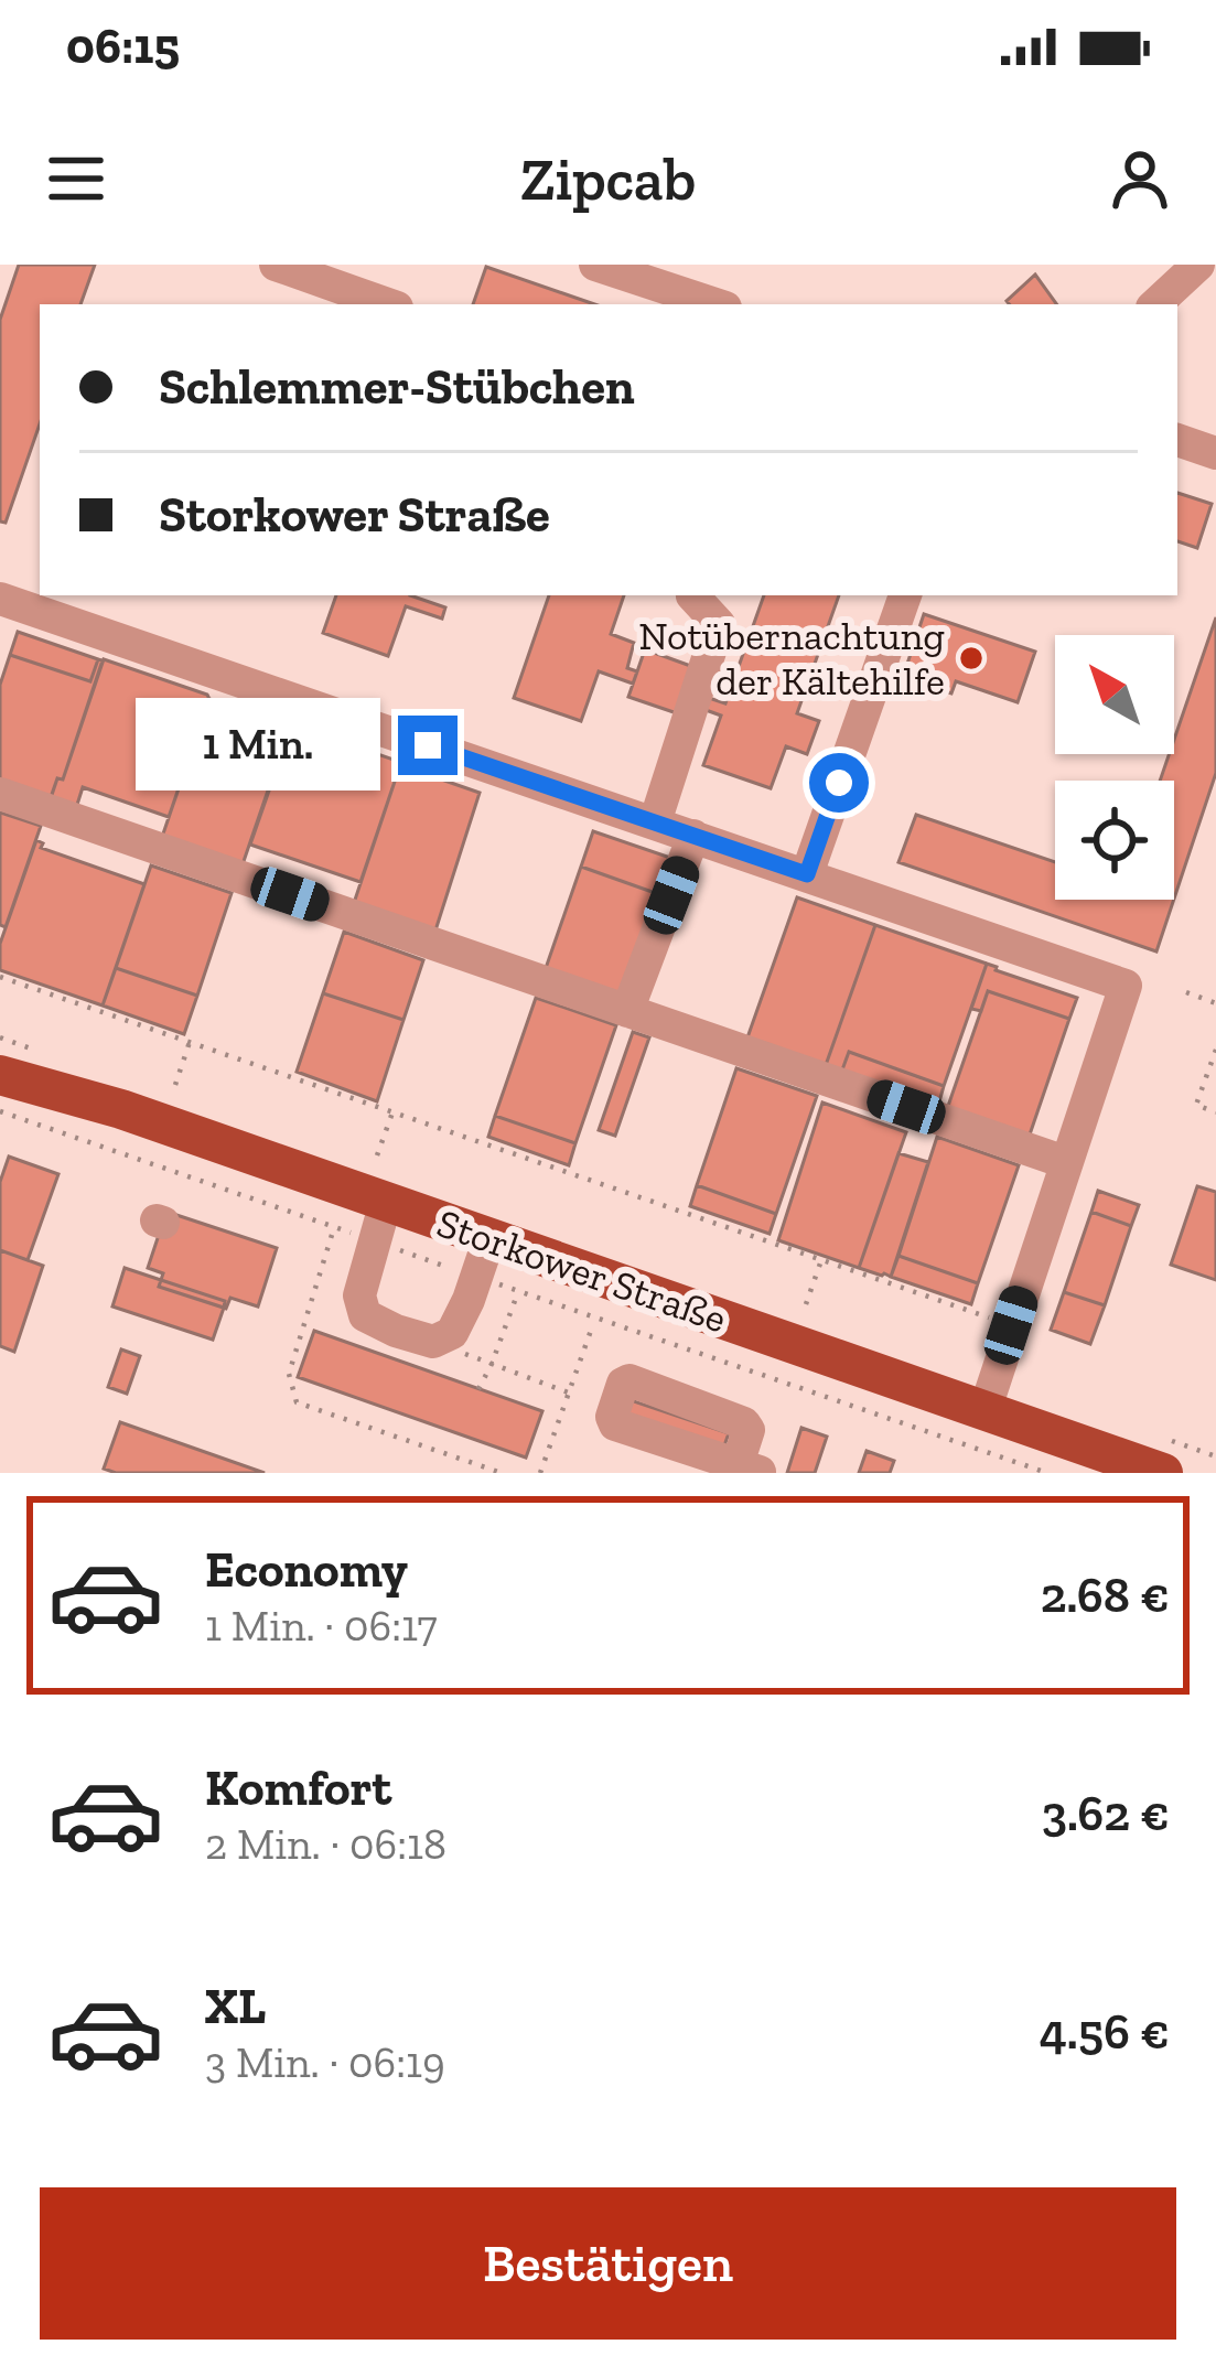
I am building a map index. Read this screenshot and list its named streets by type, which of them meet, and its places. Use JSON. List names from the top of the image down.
{
  "streets": {
    "main road": ["Storkower Straße"]
  },
  "places": ["Notübernachtung der Kältehilfe"],
  "north": "top left",
  "page": {
    "status": "06:15",
    "header": "Zipcab",
    "banner": ["Schlemmer-Stübchen", "Storkower Straße"],
    "bubble": "1 Min.",
    "list": [
      {
        "name": "Economy",
        "note": "1 Min. · 06:17",
        "value": "2.68 €"
      },
      {
        "name": "Komfort",
        "note": "2 Min. · 06:18",
        "value": "3.62 €"
      },
      {
        "name": "XL",
        "note": "3 Min. · 06:19",
        "value": "4.56 €"
      }
    ],
    "buttons": "Bestätigen"
  }
}
